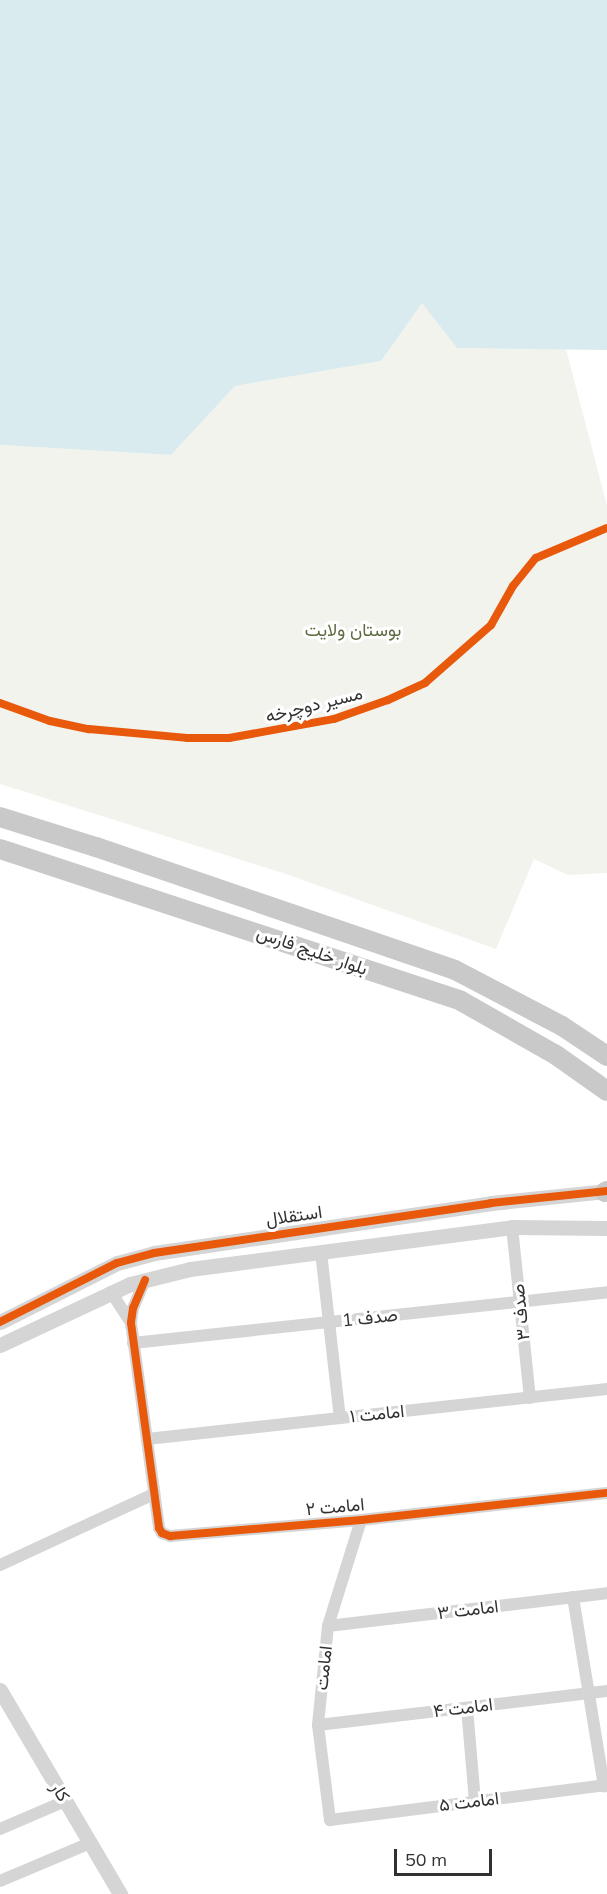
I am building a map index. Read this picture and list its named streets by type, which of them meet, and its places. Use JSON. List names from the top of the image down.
{
  "streets": {
    "main road": ["بلوار خلیج فارس"],
    "street": [
      "استقلال",
      "صدف ۳",
      "صدف 1",
      "امامت ۱",
      "امامت ۲",
      "امامت ۳",
      "امامت",
      "امامت ۴",
      "کار",
      "امامت ۵"
    ],
    "cycle path": ["مسیر دوچرخه"]
  },
  "crossings": [
    ["صدف ۳", "صدف 1"],
    ["صدف ۳", "امامت ۱"],
    ["صدف 1", "امامت ۲"],
    ["امامت ۱", "امامت ۲"],
    ["امامت ۲", "امامت"],
    ["امامت ۳", "امامت"],
    ["امامت", "امامت ۴"],
    ["امامت", "امامت ۵"]
  ],
  "parks": ["بوستان ولایت"],
  "scale_bar": "50 m"
}
